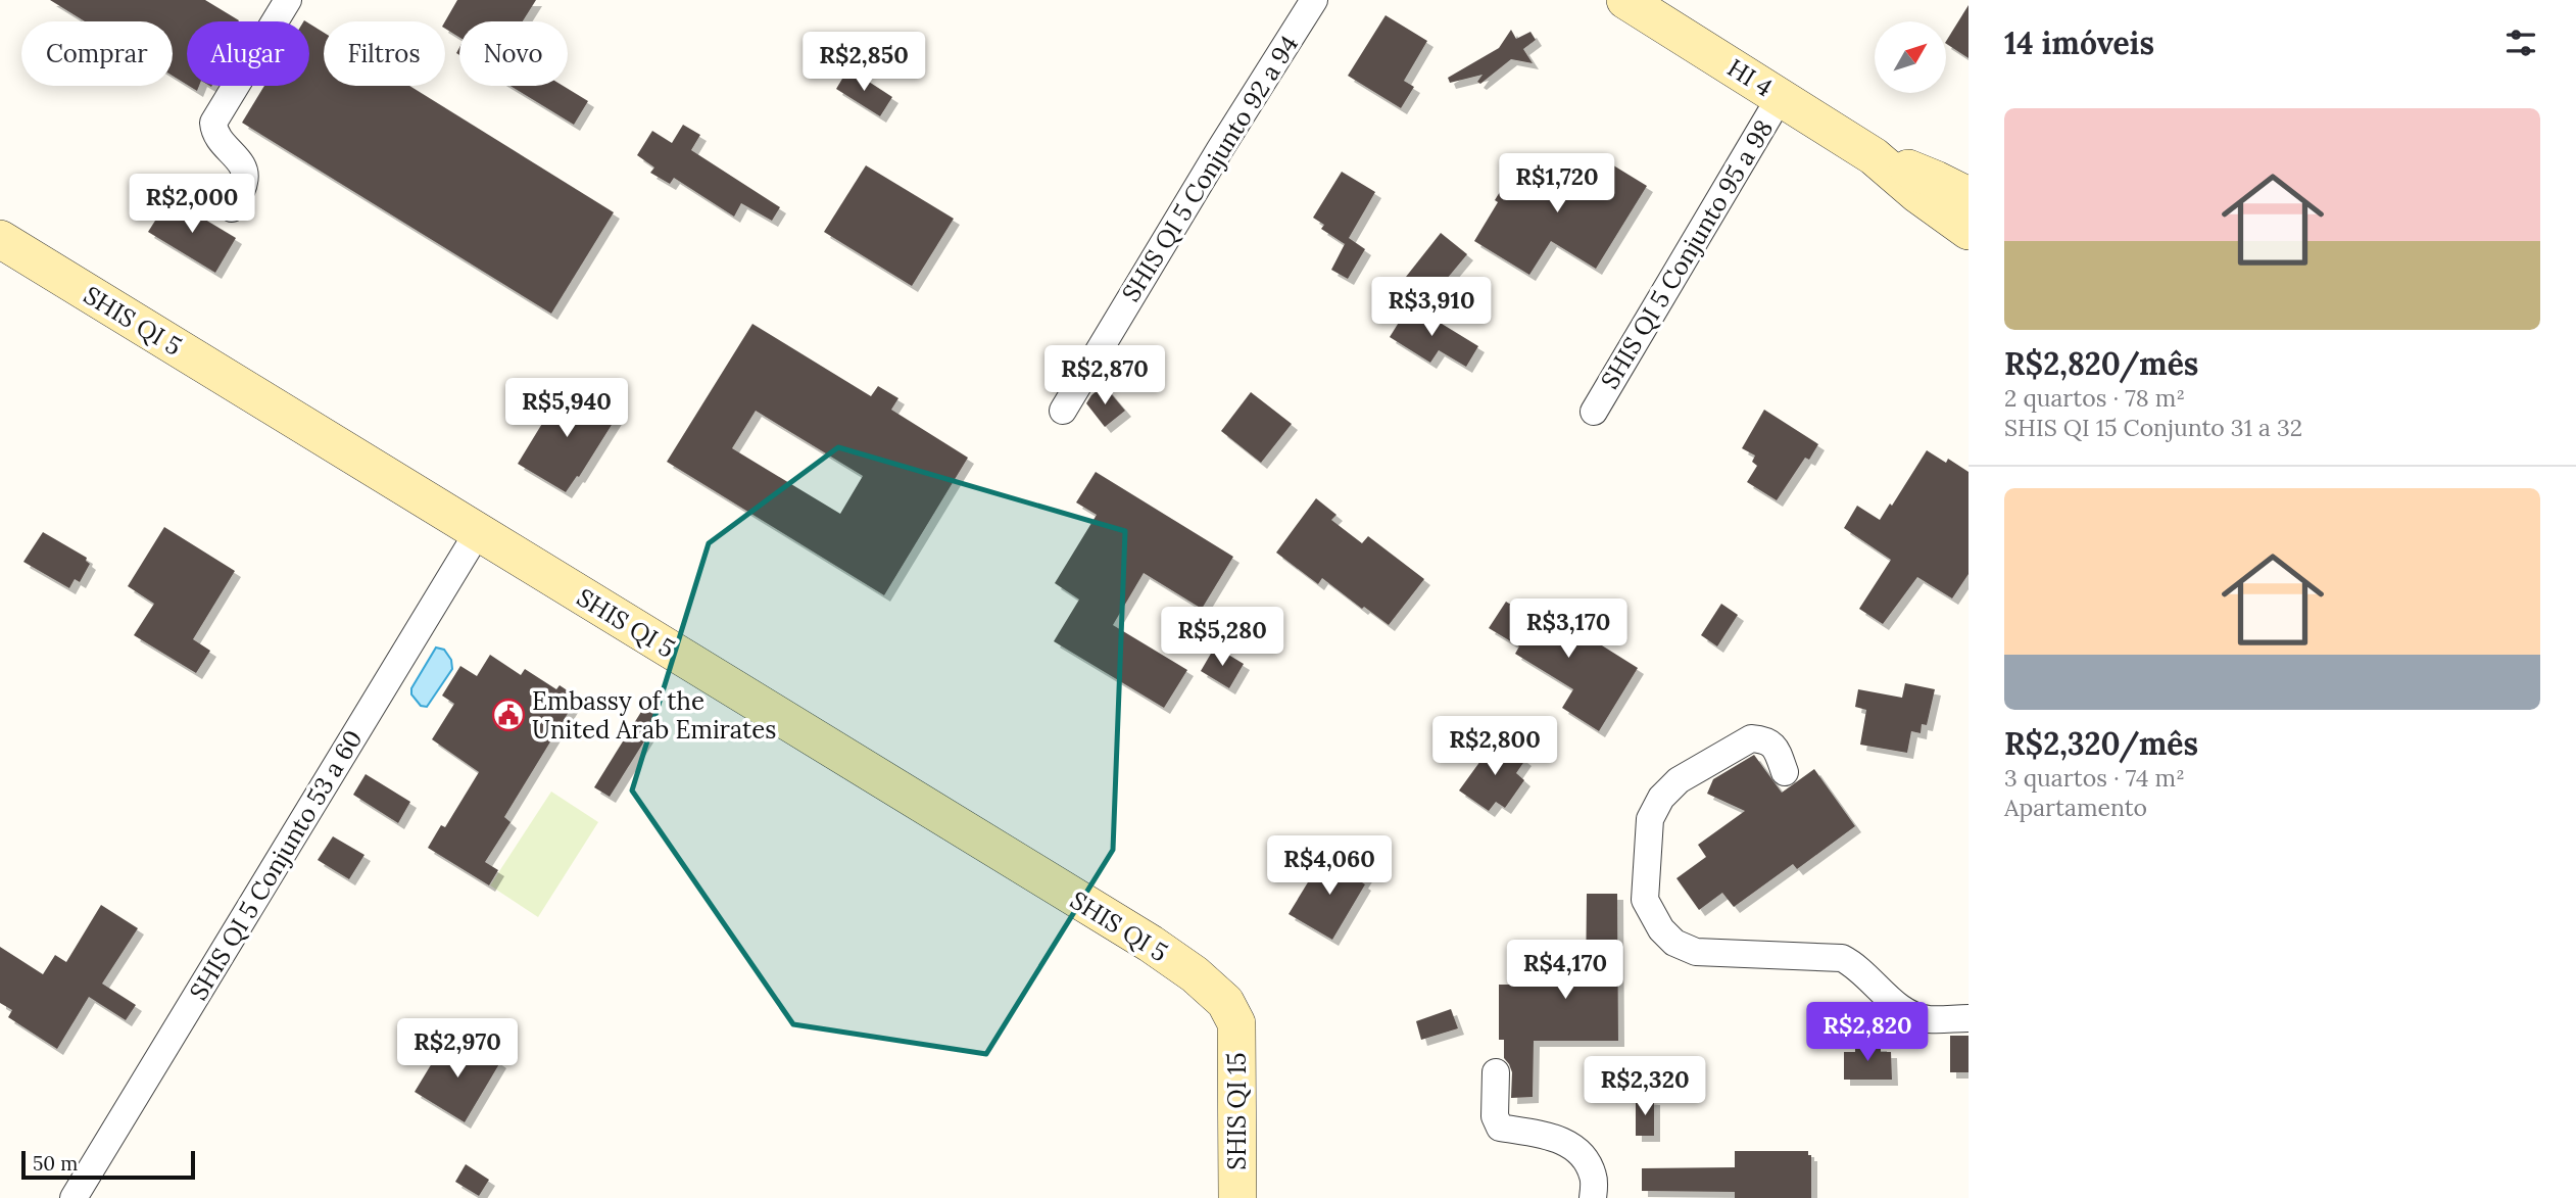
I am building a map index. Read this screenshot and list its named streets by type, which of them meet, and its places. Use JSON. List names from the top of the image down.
{
  "streets": {
    "street": [
      "HI 4",
      "SHIS QI 5 Conjunto 92 a 94",
      "SHIS QI 5 Conjunto 95 a 98",
      "SHIS QI 5",
      "SHIS QI 5 Conjunto 53 a 60",
      "SHIS QI 15"
    ]
  },
  "crossings": [
    ["HI 4", "SHIS QI 5 Conjunto 95 a 98"],
    ["SHIS QI 5", "SHIS QI 5 Conjunto 53 a 60"],
    ["SHIS QI 5", "SHIS QI 15"]
  ],
  "places": {
    "public building": ["Embassy of the United Arab Emirates"]
  },
  "scale_bar": "50 m",
  "north": "top right",
  "page": {
    "heading": "14 imóveis",
    "chip": [
      "Comprar",
      "Alugar",
      "Filtros",
      "Novo"
    ],
    "price": [
      "R$2,850",
      "R$1,720",
      "R$2,000",
      "R$3,910",
      "R$2,870",
      "R$5,940",
      "R$3,170",
      "R$5,280",
      "R$2,800",
      "R$4,060",
      "R$4,170",
      "R$2,820",
      "R$2,970",
      "R$2,320"
    ],
    "list": [
      {
        "name": "R$2,820/mês",
        "note": "2 quartos · 78 m² · SHIS QI 15 Conjunto 31 a 32"
      },
      {
        "name": "R$2,320/mês",
        "note": "3 quartos · 74 m² · Apartamento"
      }
    ],
    "scale": "50 m"
  }
}
